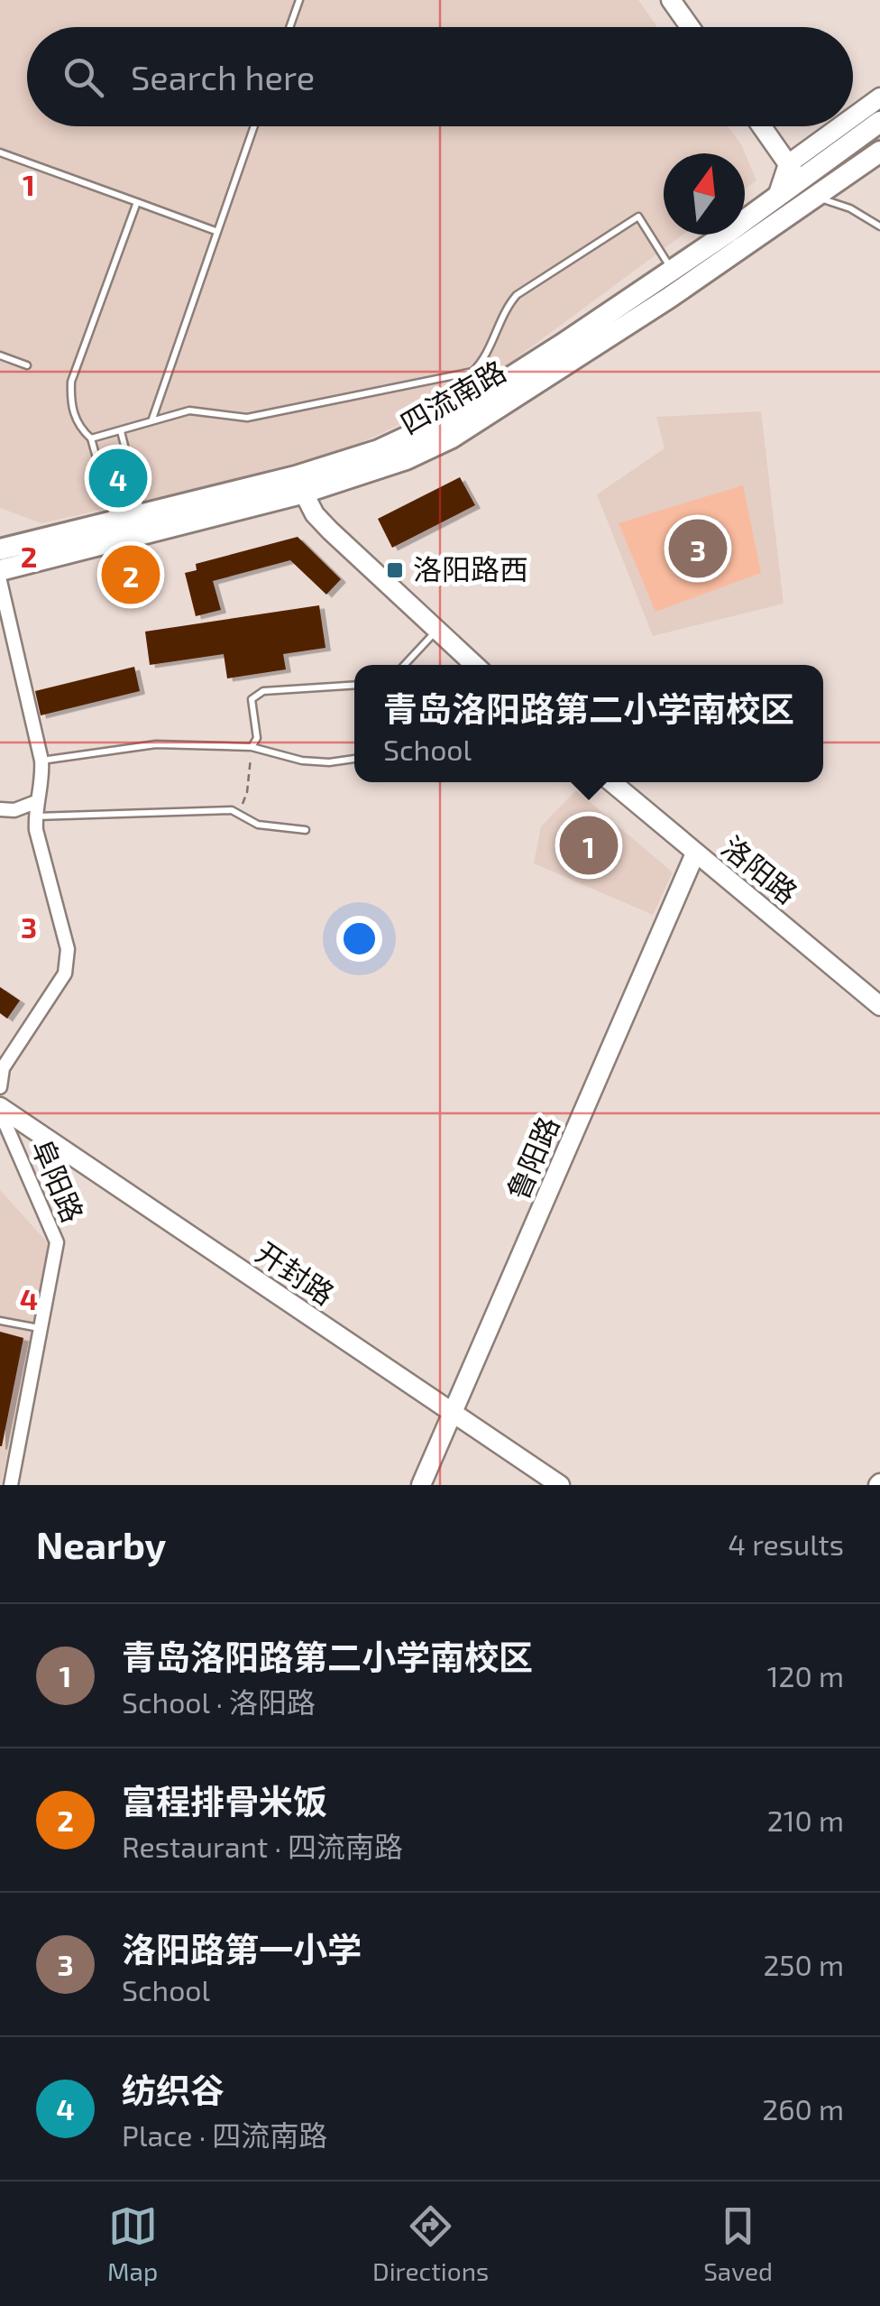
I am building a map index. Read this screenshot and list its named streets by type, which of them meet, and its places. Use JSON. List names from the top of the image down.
{
  "streets": {
    "main road": ["四流南路"],
    "street": [
      "洛阳路",
      "鲁阳路",
      "阜阳路",
      "开封路"
    ]
  },
  "crossings": [
    ["洛阳路", "鲁阳路"],
    ["鲁阳路", "开封路"],
    ["阜阳路", "开封路"]
  ],
  "places": {
    "transit": ["洛阳路西"]
  },
  "north": "top",
  "page": {
    "search": "Search here",
    "pins": [
      "4",
      "3",
      "2",
      "1"
    ],
    "popup": ["青岛洛阳路第二小学南校区", "School"],
    "heading": ["Nearby", "4 results"],
    "list": [
      {
        "mark": "1",
        "name": "青岛洛阳路第二小学南校区",
        "note": "School · 洛阳路",
        "value": "120 m"
      },
      {
        "mark": "2",
        "name": "富程排骨米饭",
        "note": "Restaurant · 四流南路",
        "value": "210 m"
      },
      {
        "mark": "3",
        "name": "洛阳路第一小学",
        "note": "School",
        "value": "250 m"
      },
      {
        "mark": "4",
        "name": "纺织谷",
        "note": "Place · 四流南路",
        "value": "260 m"
      }
    ],
    "nav": ["Map", "Directions", "Saved"]
  },
  "grid": {
    "rows": [
      "1",
      "2",
      "3",
      "4"
    ]
  }
}
